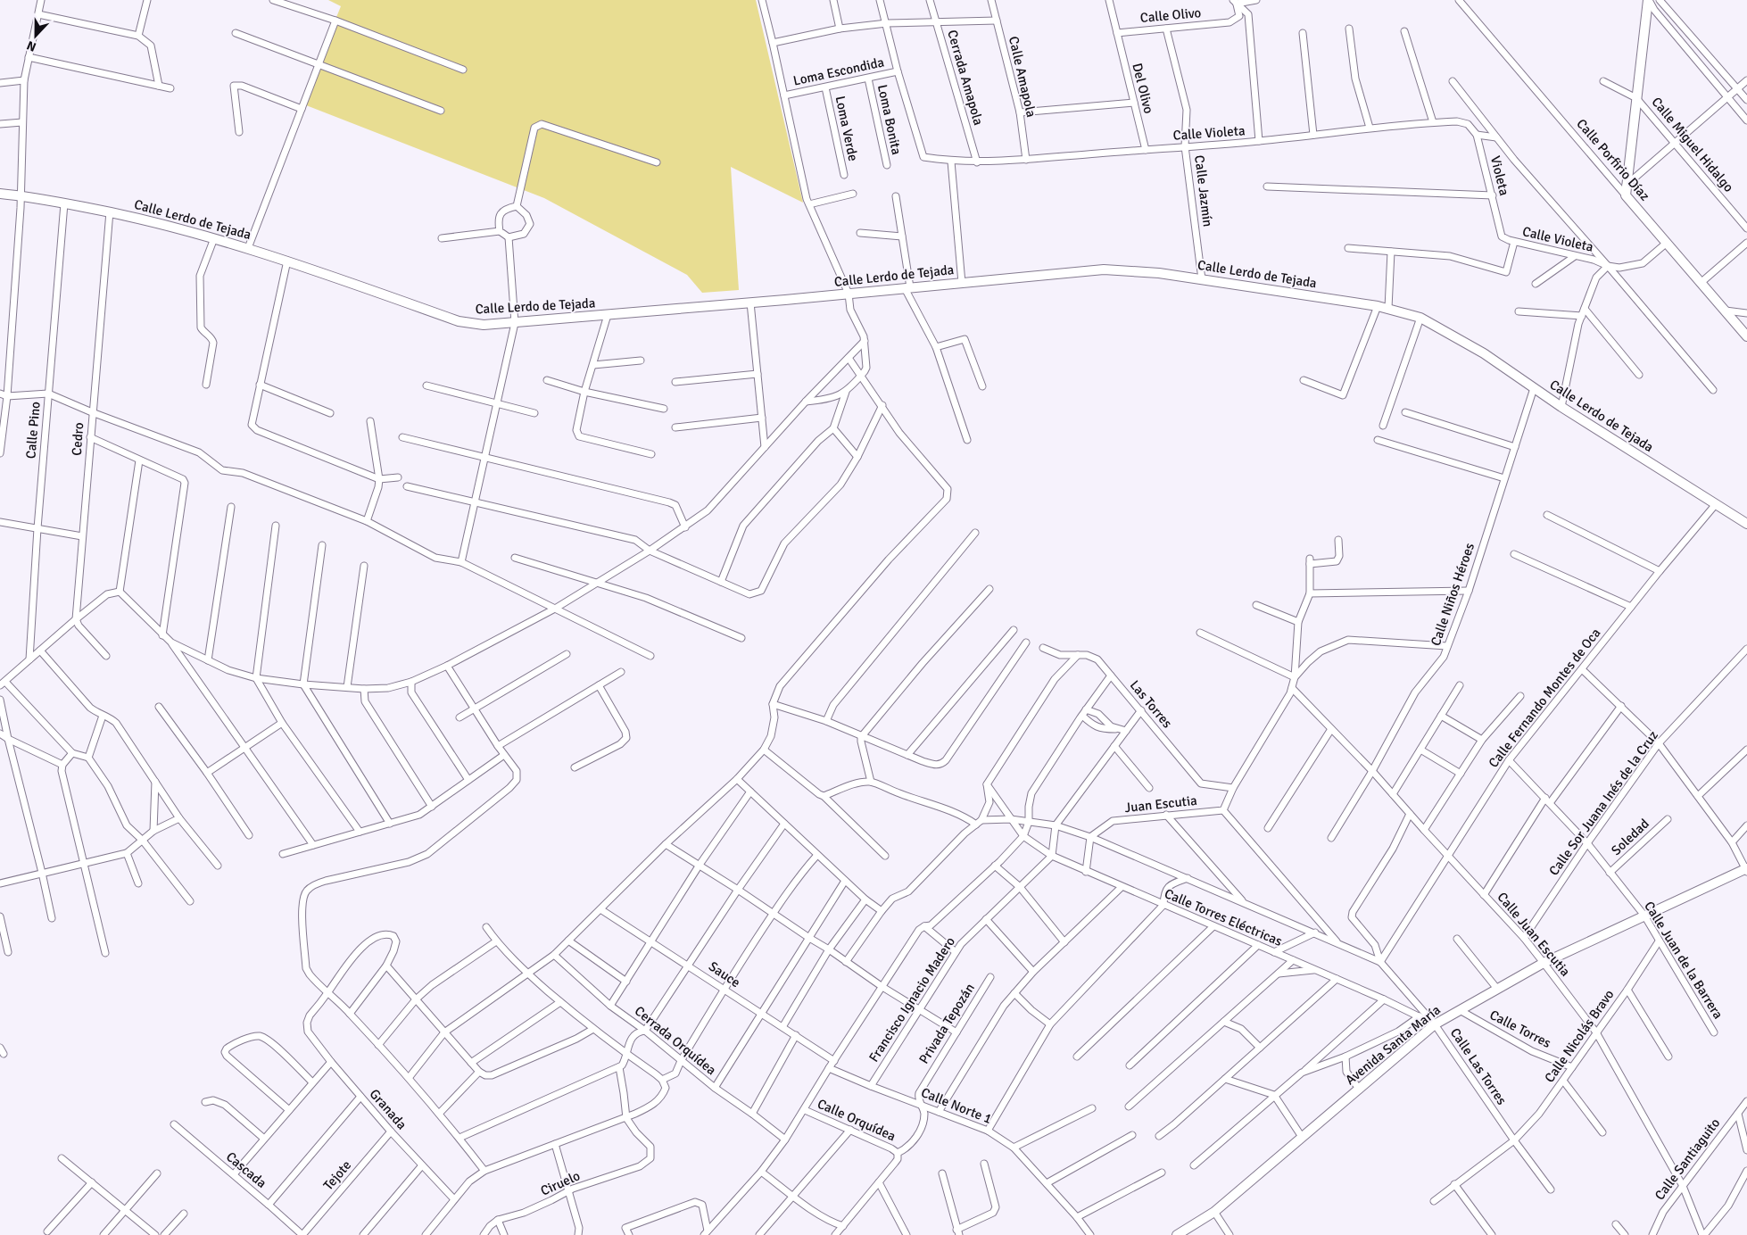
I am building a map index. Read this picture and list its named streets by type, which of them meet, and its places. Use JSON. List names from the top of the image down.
{
  "streets": {
    "main road": ["Calle Porfirio Díaz", "Calle Lerdo de Tejada", "Avenida Santa María"],
    "street": [
      "Calle Olivo",
      "Loma Escondida",
      "Calle Amapola",
      "Cerrada Amapola",
      "Del Olivo",
      "Loma Bonita",
      "Loma Verde",
      "Calle Violeta",
      "Calle Miguel Hidalgo",
      "Violeta",
      "Calle Jazmín",
      "Calle Pino",
      "Cedro",
      "Calle Niños Héroes",
      "Calle Fernando Montes de Oca",
      "Las Torres",
      "Calle Sor Juana Inés de la Cruz",
      "Juan Escutia",
      "Soledad",
      "Calle Torres Eléctricas",
      "Calle Juan Escutia",
      "Calle Juan de la Barrera",
      "Sauce",
      "Francisco Ignacio Madero",
      "Privada Tepozán",
      "Calle Torres",
      "Calle Nicolás Bravo",
      "Cerrada Orquídea",
      "Calle Las Torres",
      "Calle Norte 1",
      "Granada",
      "Calle Orquídea",
      "Calle Santiaguito",
      "Cascada",
      "Tejote",
      "Ciruelo"
    ]
  },
  "crossings": [
    ["Calle Olivo", "Del Olivo"],
    ["Calle Olivo", "Calle Jazmín"],
    ["Loma Escondida", "Loma Bonita"],
    ["Loma Escondida", "Loma Verde"],
    ["Loma Escondida", "Calle Violeta"],
    ["Calle Amapola", "Calle Violeta"],
    ["Cerrada Amapola", "Calle Violeta"],
    ["Del Olivo", "Calle Violeta"],
    ["Calle Violeta", "Violeta"],
    ["Calle Violeta", "Calle Jazmín"],
    ["Calle Jazmín", "Calle Lerdo de Tejada"],
    ["Calle Lerdo de Tejada", "Calle Pino"],
    ["Calle Lerdo de Tejada", "Cedro"],
    ["Calle Lerdo de Tejada", "Calle Niños Héroes"],
    ["Calle Lerdo de Tejada", "Calle Fernando Montes de Oca"],
    ["Calle Niños Héroes", "Calle Juan Escutia"],
    ["Calle Fernando Montes de Oca", "Calle Torres Eléctricas"],
    ["Calle Fernando Montes de Oca", "Calle Juan Escutia"],
    ["Calle Fernando Montes de Oca", "Calle Juan de la Barrera"],
    ["Calle Fernando Montes de Oca", "Calle Las Torres"],
    ["Calle Sor Juana Inés de la Cruz", "Calle Juan Escutia"],
    ["Calle Sor Juana Inés de la Cruz", "Calle Juan de la Barrera"],
    ["Juan Escutia", "Calle Torres Eléctricas"],
    ["Soledad", "Calle Juan de la Barrera"],
    ["Calle Torres Eléctricas", "Francisco Ignacio Madero"],
    ["Calle Torres Eléctricas", "Avenida Santa María"],
    ["Calle Torres Eléctricas", "Calle Las Torres"],
    ["Calle Juan Escutia", "Calle Nicolás Bravo"],
    ["Calle Juan Escutia", "Avenida Santa María"],
    ["Calle Juan Escutia", "Calle Las Torres"],
    ["Calle Juan Escutia", "Calle Santiaguito"],
    ["Calle Juan de la Barrera", "Calle Nicolás Bravo"],
    ["Calle Juan de la Barrera", "Avenida Santa María"],
    ["Francisco Ignacio Madero", "Calle Norte 1"],
    ["Privada Tepozán", "Calle Norte 1"],
    ["Privada Tepozán", "Calle Orquídea"],
    ["Calle Torres", "Calle Nicolás Bravo"],
    ["Calle Torres", "Avenida Santa María"],
    ["Calle Nicolás Bravo", "Calle Las Torres"],
    ["Avenida Santa María", "Calle Las Torres"],
    ["Granada", "Tejote"],
    ["Cascada", "Tejote"]
  ],
  "north": "bottom"
}
